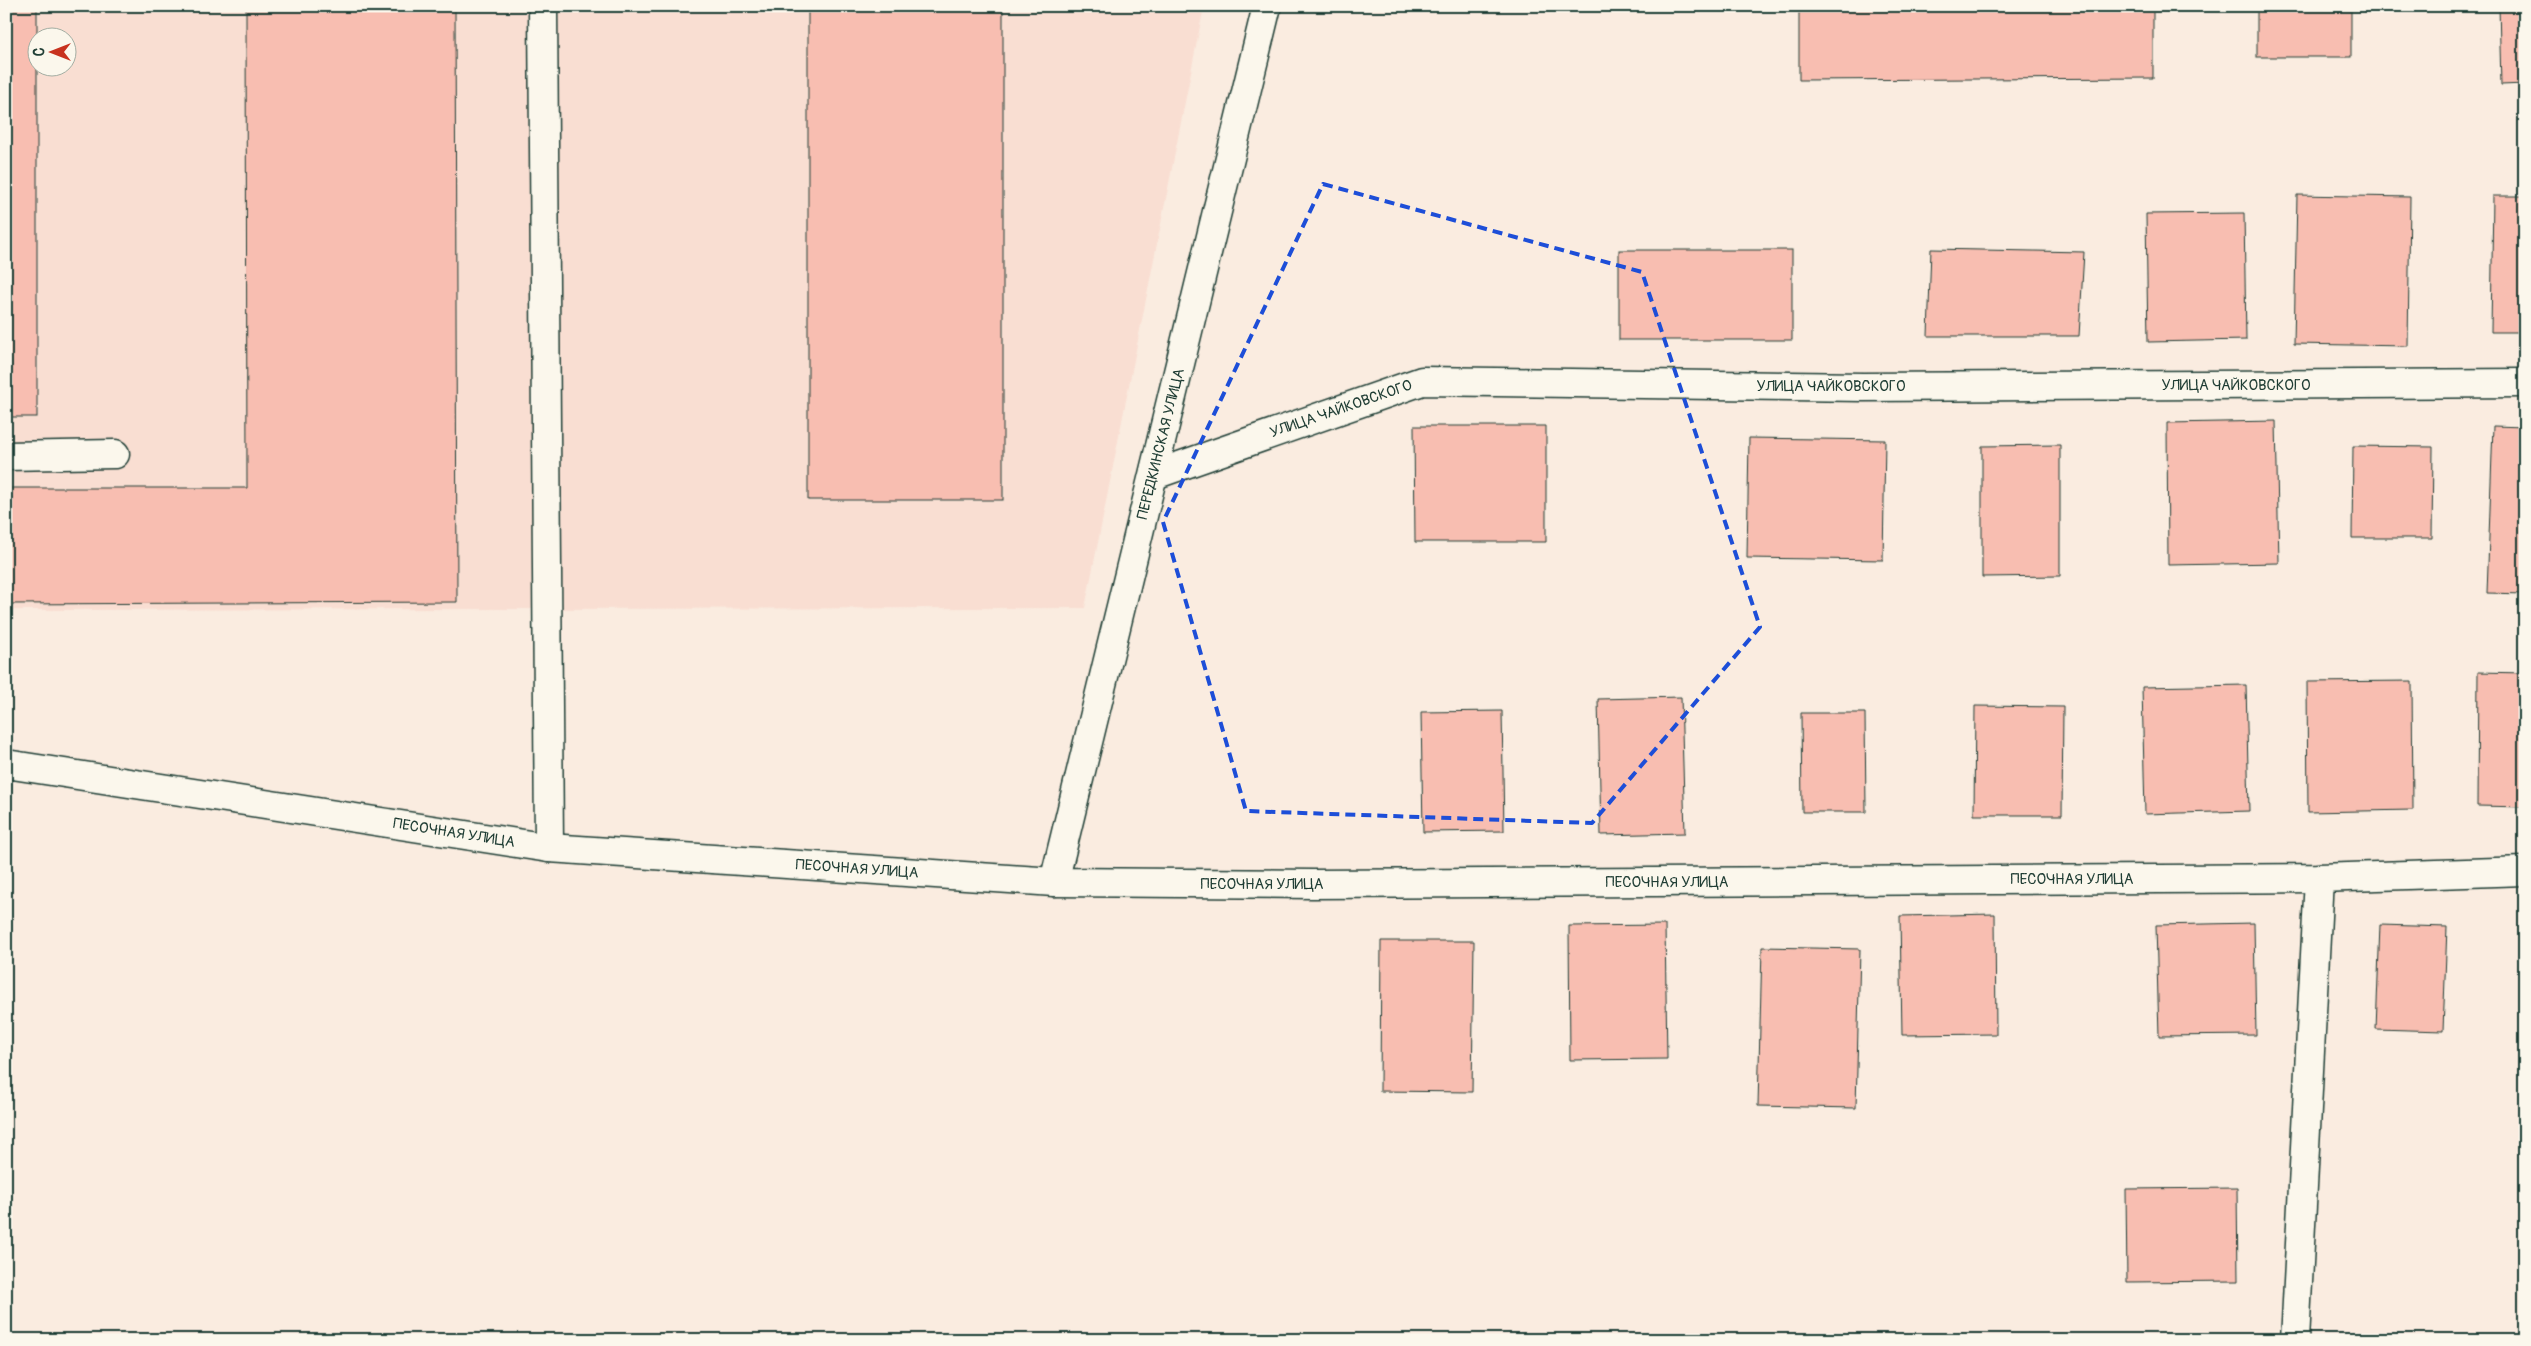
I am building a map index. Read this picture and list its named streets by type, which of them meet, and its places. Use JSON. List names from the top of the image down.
{
  "streets": {
    "street": ["УЛИЦА ЧАЙКОВСКОГО", "ПЕРЕДКИНСКАЯ УЛИЦА", "ПЕСОЧНАЯ УЛИЦА"]
  },
  "crossings": [
    ["УЛИЦА ЧАЙКОВСКОГО", "ПЕРЕДКИНСКАЯ УЛИЦА"],
    ["ПЕРЕДКИНСКАЯ УЛИЦА", "ПЕСОЧНАЯ УЛИЦА"]
  ],
  "north": "left"
}
